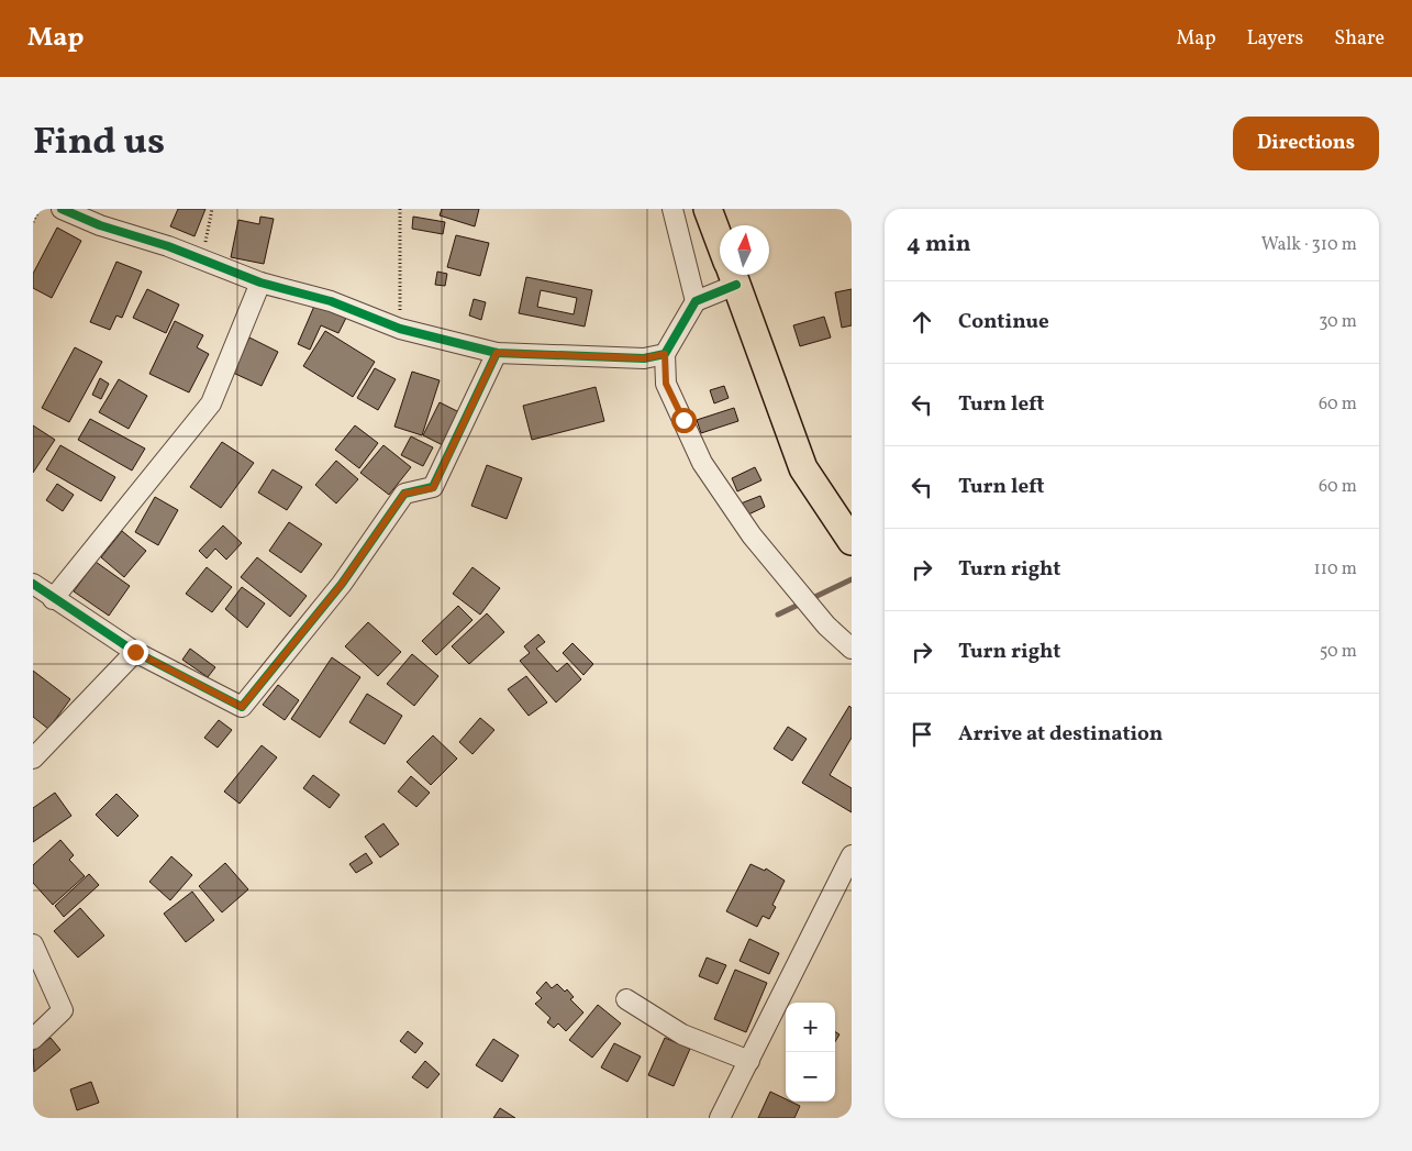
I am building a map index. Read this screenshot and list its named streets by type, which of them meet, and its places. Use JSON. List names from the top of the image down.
{
  "north": "top",
  "page": {
    "header": "Map",
    "nav": ["Map", "Layers", "Share"],
    "title": "Find us",
    "buttons": "Directions",
    "heading": ["4 min", "Walk · 310 m"],
    "list": [
      ["Continue", "30 m"],
      ["Turn left", "60 m"],
      ["Turn left", "60 m"],
      ["Turn right", "110 m"],
      ["Turn right", "50 m"],
      "Arrive at destination"
    ],
    "map_buttons": ["+", "−"]
  }
}
